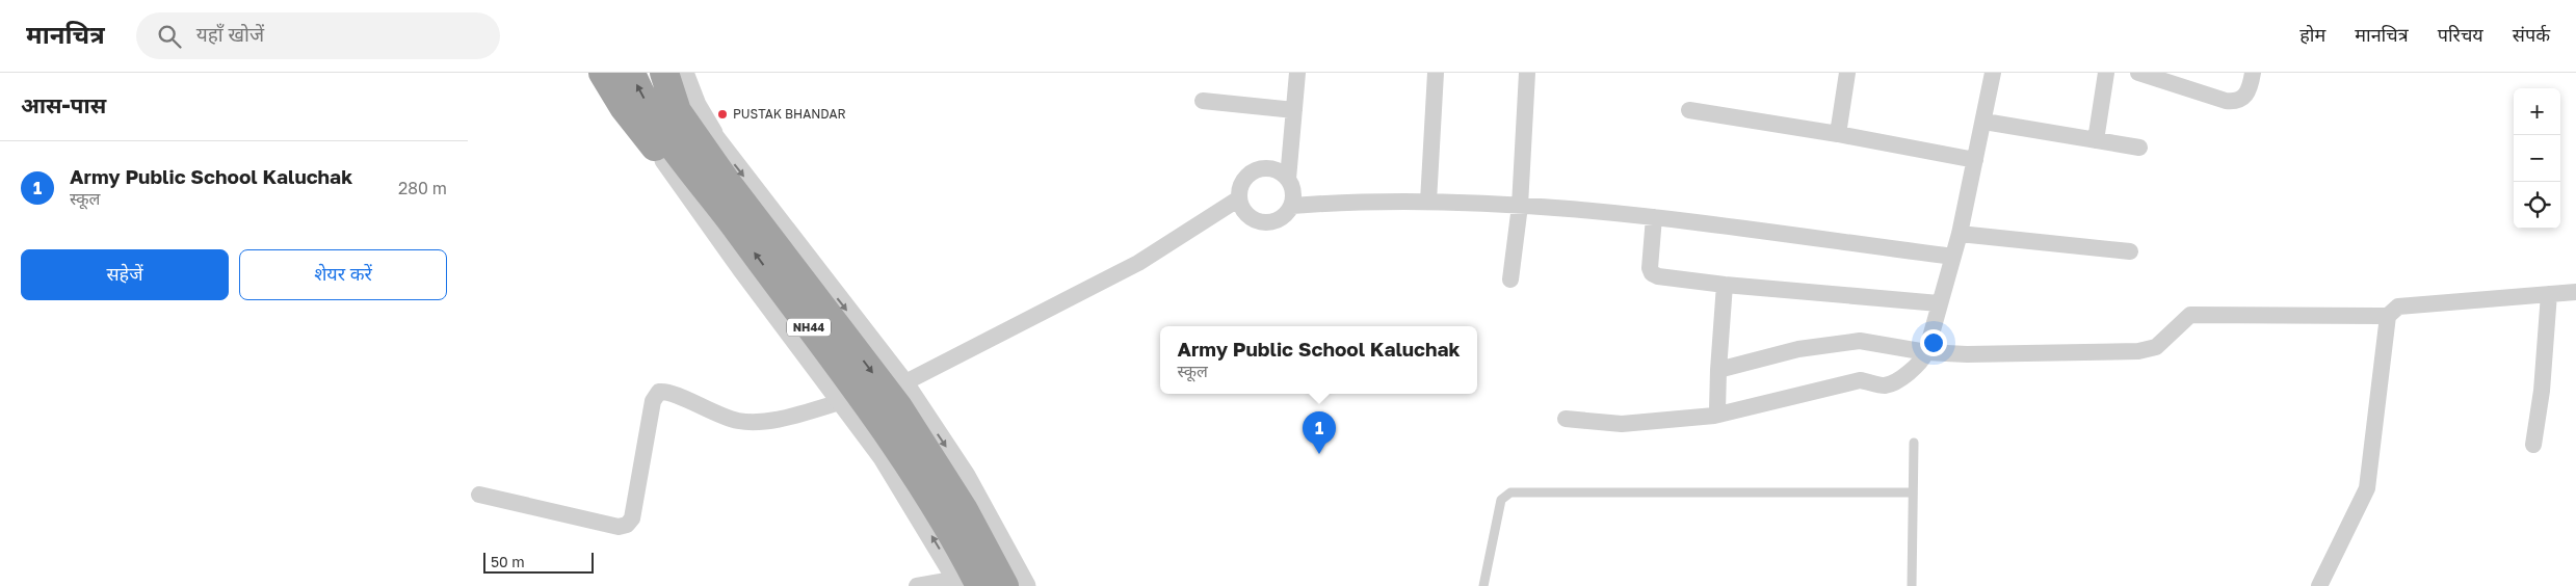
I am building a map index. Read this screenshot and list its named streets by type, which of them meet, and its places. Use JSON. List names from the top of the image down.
{
  "streets": {
    "highway": ["NH44"]
  },
  "places": ["PUSTAK BHANDAR"],
  "scale_bar": "50 m",
  "page": {
    "header": "मानचित्र",
    "search": "यहाँ खोजें",
    "nav": [
      "होम",
      "मानचित्र",
      "परिचय",
      "संपर्क"
    ],
    "heading": "आस-पास",
    "map_buttons": ["+", "−"],
    "list": [
      {
        "mark": "1",
        "name": "Army Public School Kaluchak",
        "note": "स्कूल",
        "value": "280 m"
      }
    ],
    "buttons": ["सहेजें", "शेयर करें"],
    "popup": ["Army Public School Kaluchak", "स्कूल"],
    "pins": "1",
    "scale": "50 m"
  }
}
